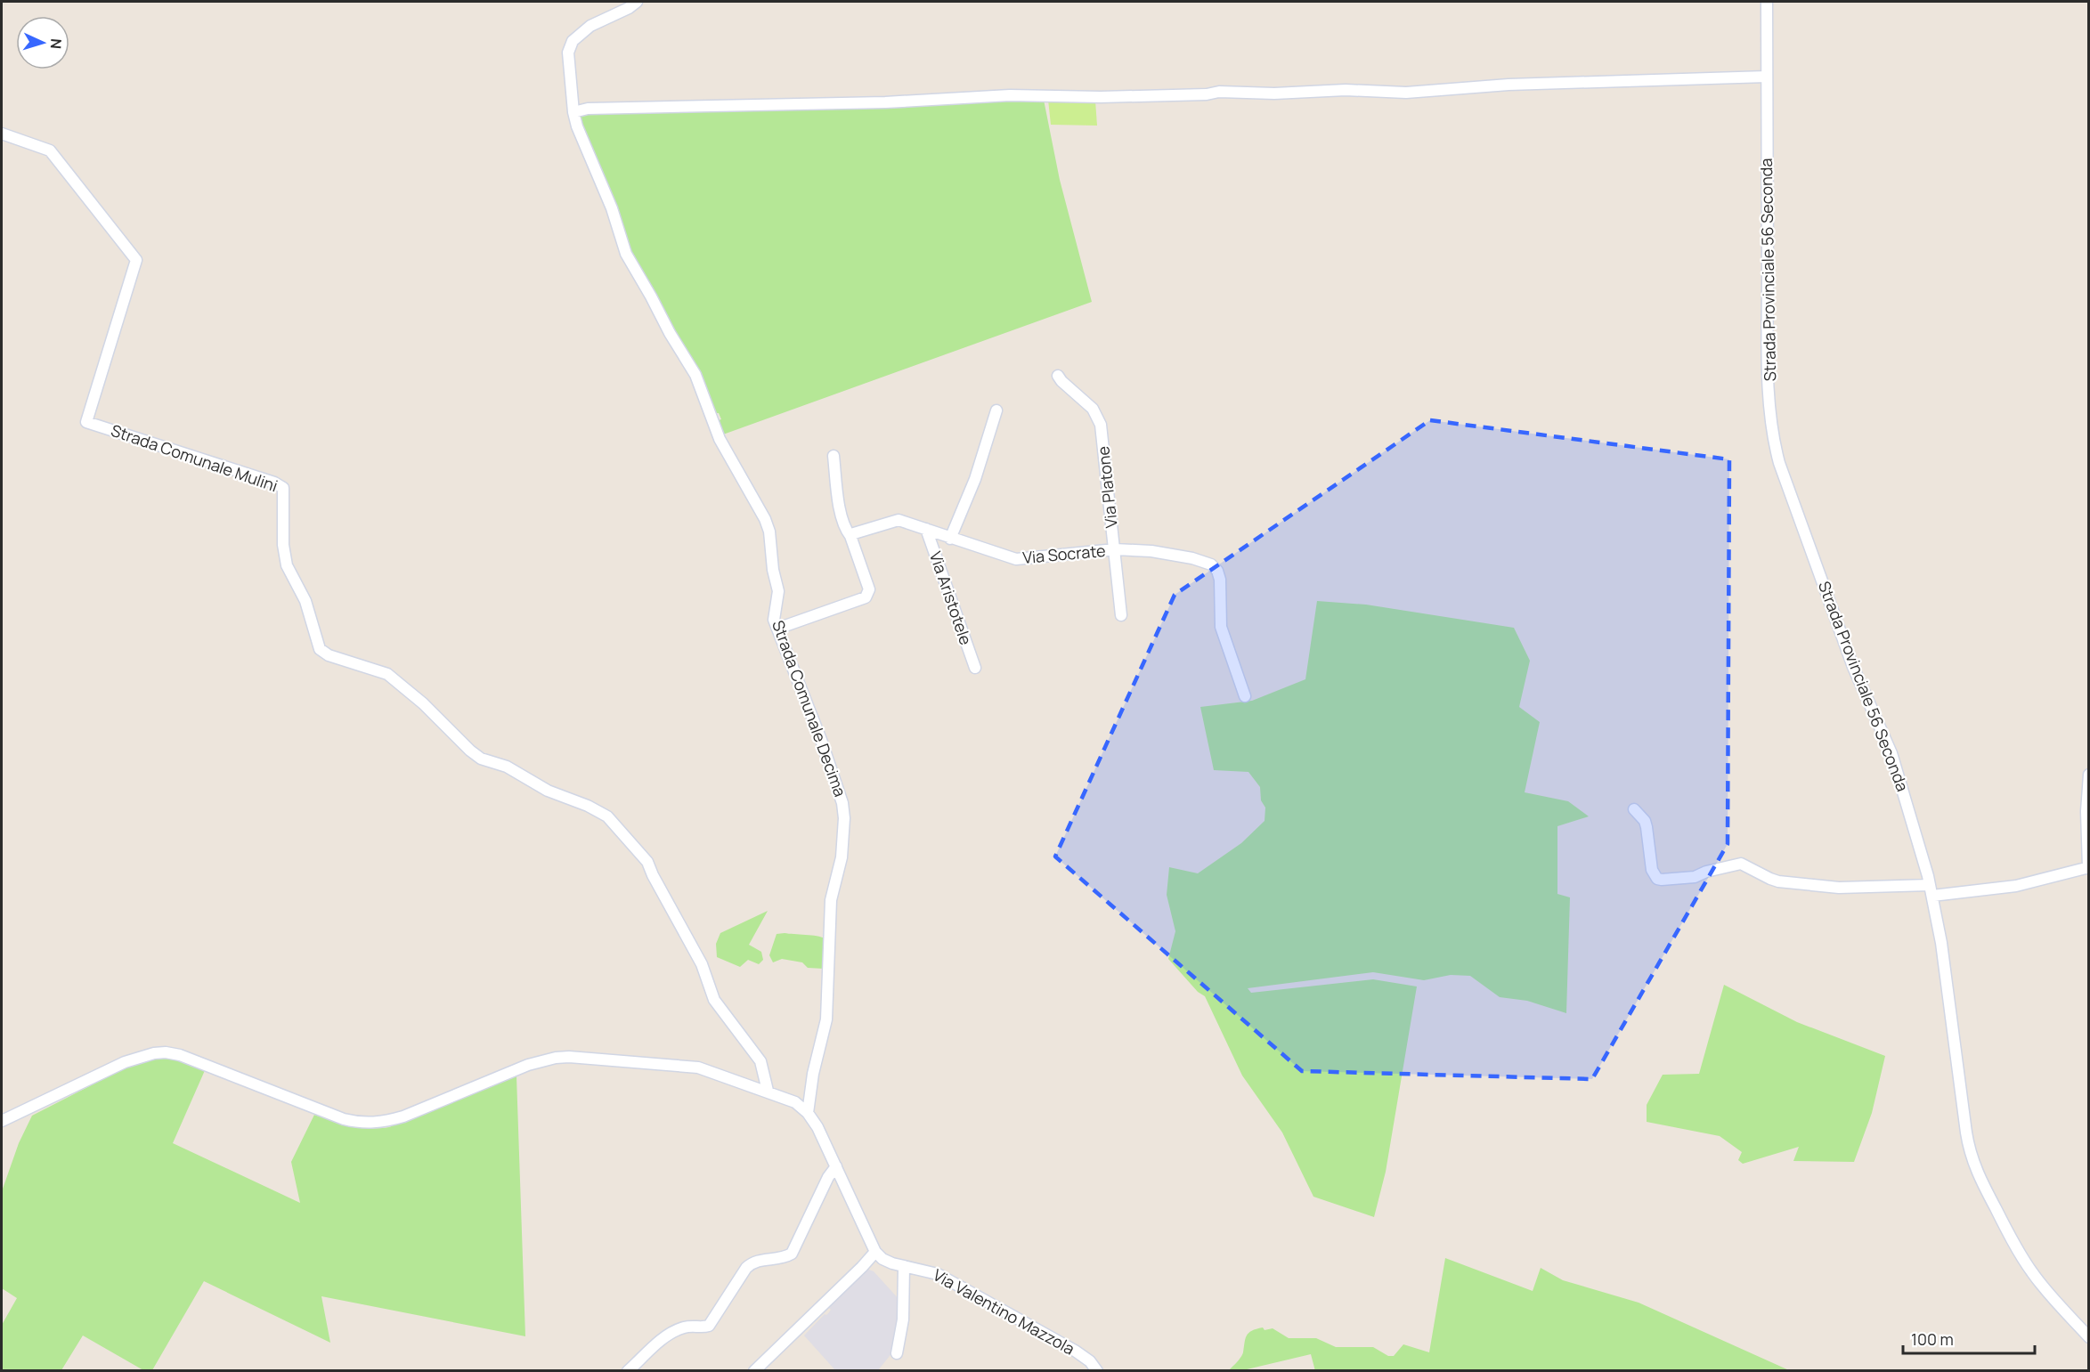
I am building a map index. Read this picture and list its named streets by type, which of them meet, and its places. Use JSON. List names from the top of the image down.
{
  "streets": {
    "street": [
      "Strada Provinciale 56 Seconda",
      "Strada Comunale Mulini",
      "Via Platone",
      "Via Socrate",
      "Via Aristotele",
      "Strada Comunale Decima",
      "Via Valentino Mazzola"
    ]
  },
  "crossings": [
    ["Via Platone", "Via Socrate"],
    ["Via Socrate", "Via Aristotele"]
  ],
  "scale_bar": "100 m",
  "north": "right"
}
